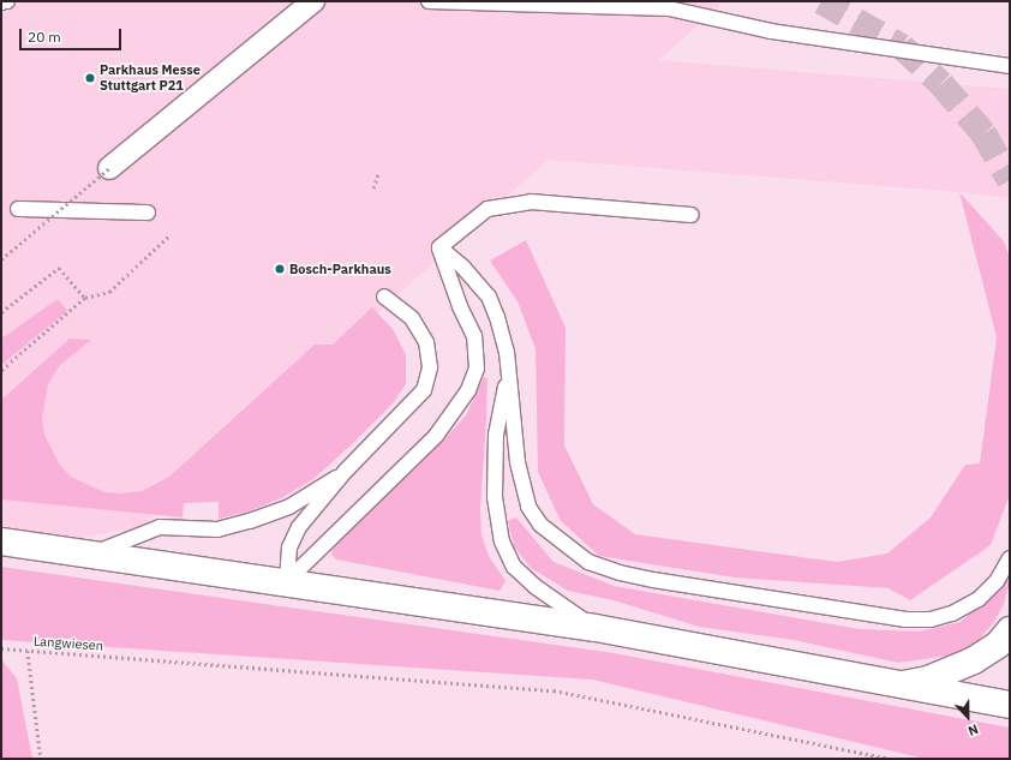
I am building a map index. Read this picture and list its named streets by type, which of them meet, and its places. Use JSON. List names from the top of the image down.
{
  "streets": {
    "path": ["Langwiesen"]
  },
  "places": ["Parkhaus Messe Stuttgart P21", "Bosch-Parkhaus"],
  "scale_bar": "20 m",
  "north": "bottom"
}
